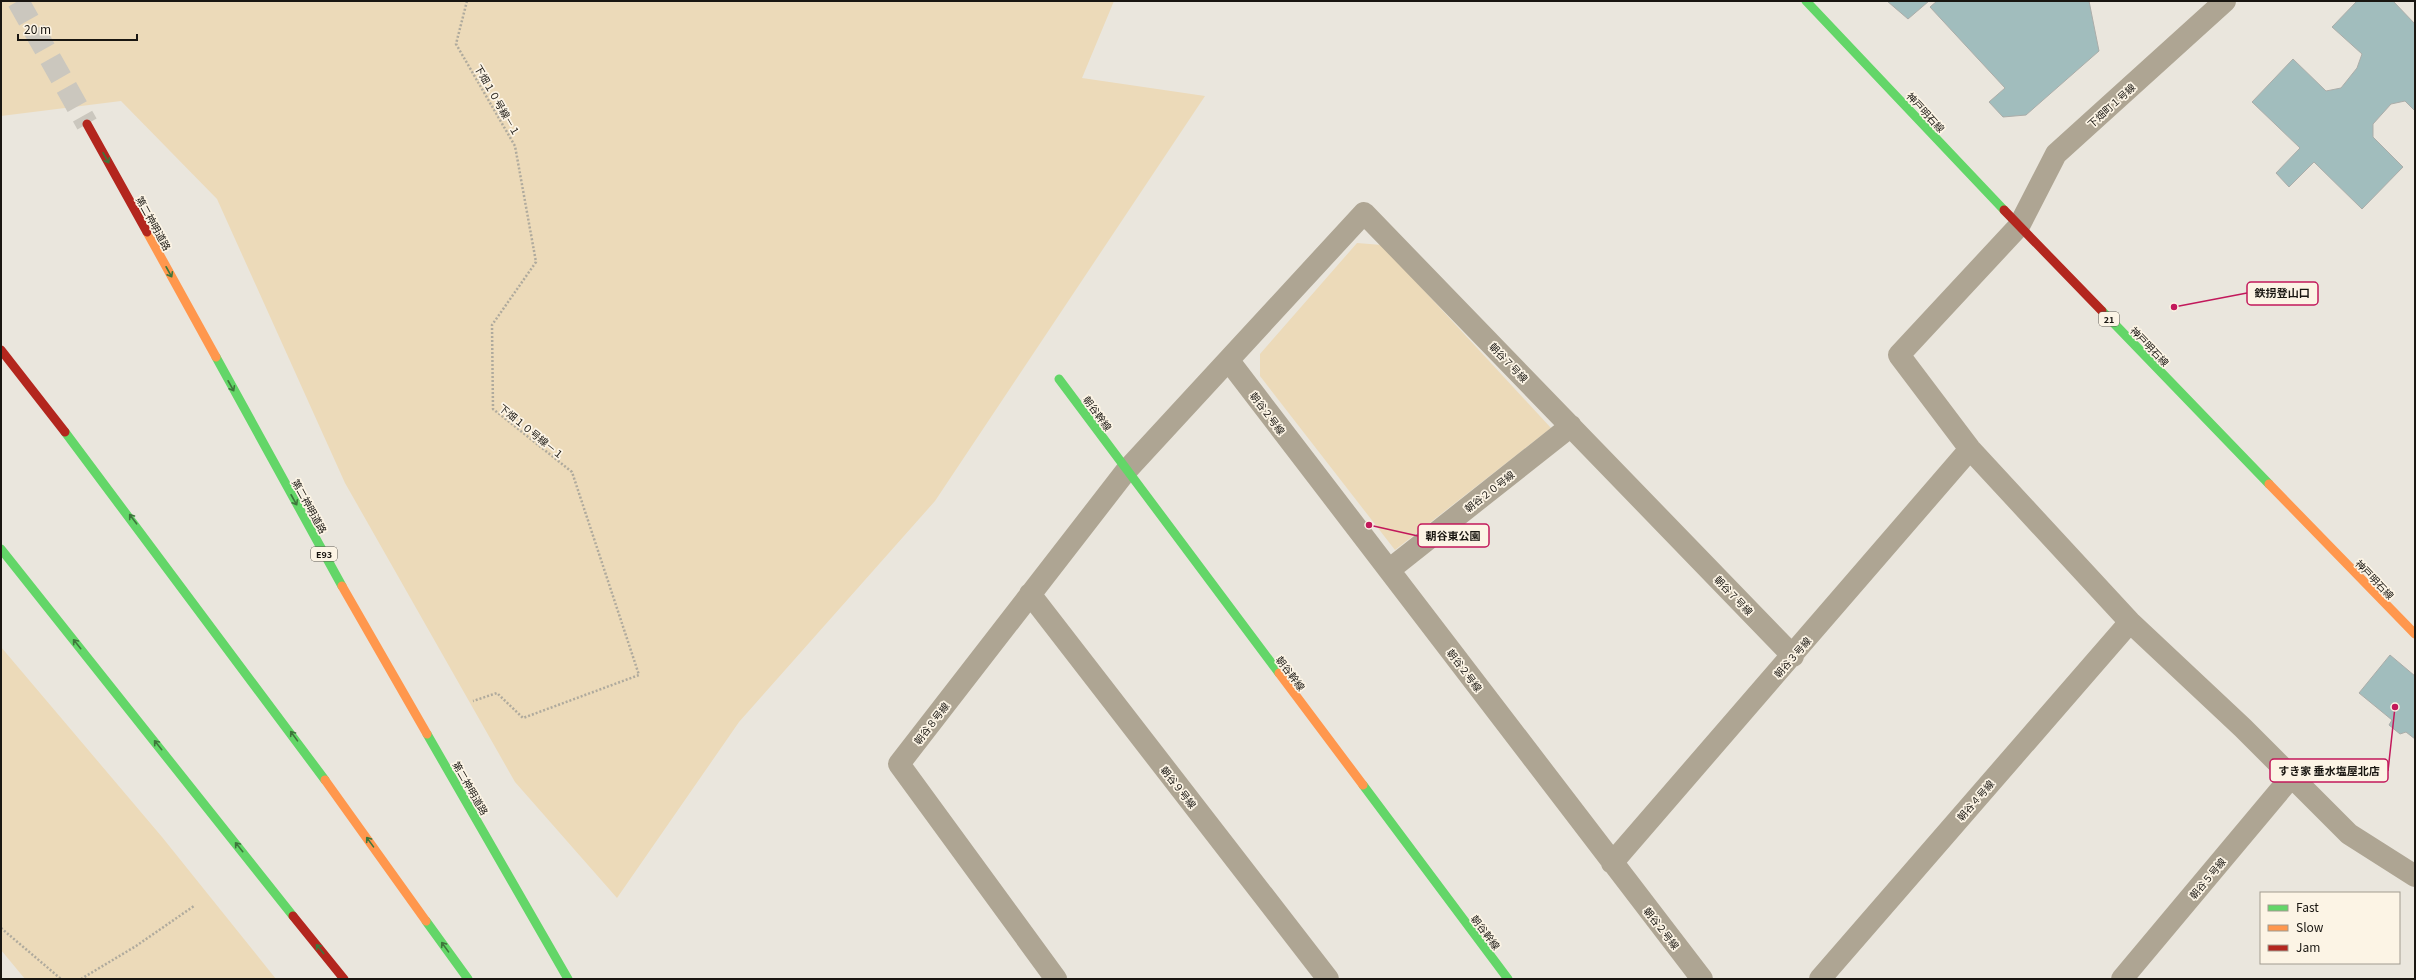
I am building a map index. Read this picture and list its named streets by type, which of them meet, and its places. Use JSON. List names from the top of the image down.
{
  "streets": {
    "main road": [
      "神戸明石線",
      "第二神明道路",
      "21",
      "朝谷幹線",
      "E93"
    ],
    "street": [
      "下畑町１号線",
      "朝谷７号線",
      "朝谷２号線",
      "朝谷２０号線",
      "朝谷３号線",
      "朝谷８号線",
      "朝谷９号線",
      "朝谷４号線",
      "朝谷５号線"
    ],
    "path": ["下畑１０号線－１"]
  },
  "crossings": [
    ["下畑町１号線", "神戸明石線"],
    ["下畑町１号線", "朝谷３号線"],
    ["朝谷７号線", "朝谷２号線"],
    ["朝谷７号線", "朝谷２０号線"],
    ["朝谷７号線", "朝谷３号線"],
    ["朝谷７号線", "朝谷８号線"],
    ["朝谷幹線", "朝谷８号線"],
    ["朝谷２号線", "朝谷２０号線"],
    ["朝谷２号線", "朝谷３号線"],
    ["朝谷２号線", "朝谷８号線"],
    ["朝谷８号線", "朝谷９号線"]
  ],
  "one_way": ["第二神明道路"],
  "places": ["鉄拐登山口", "朝谷東公園", "すき家 垂水塩屋北店"],
  "legend": ["Fast", "Slow", "Jam"],
  "scale_bar": "20 m"
}
